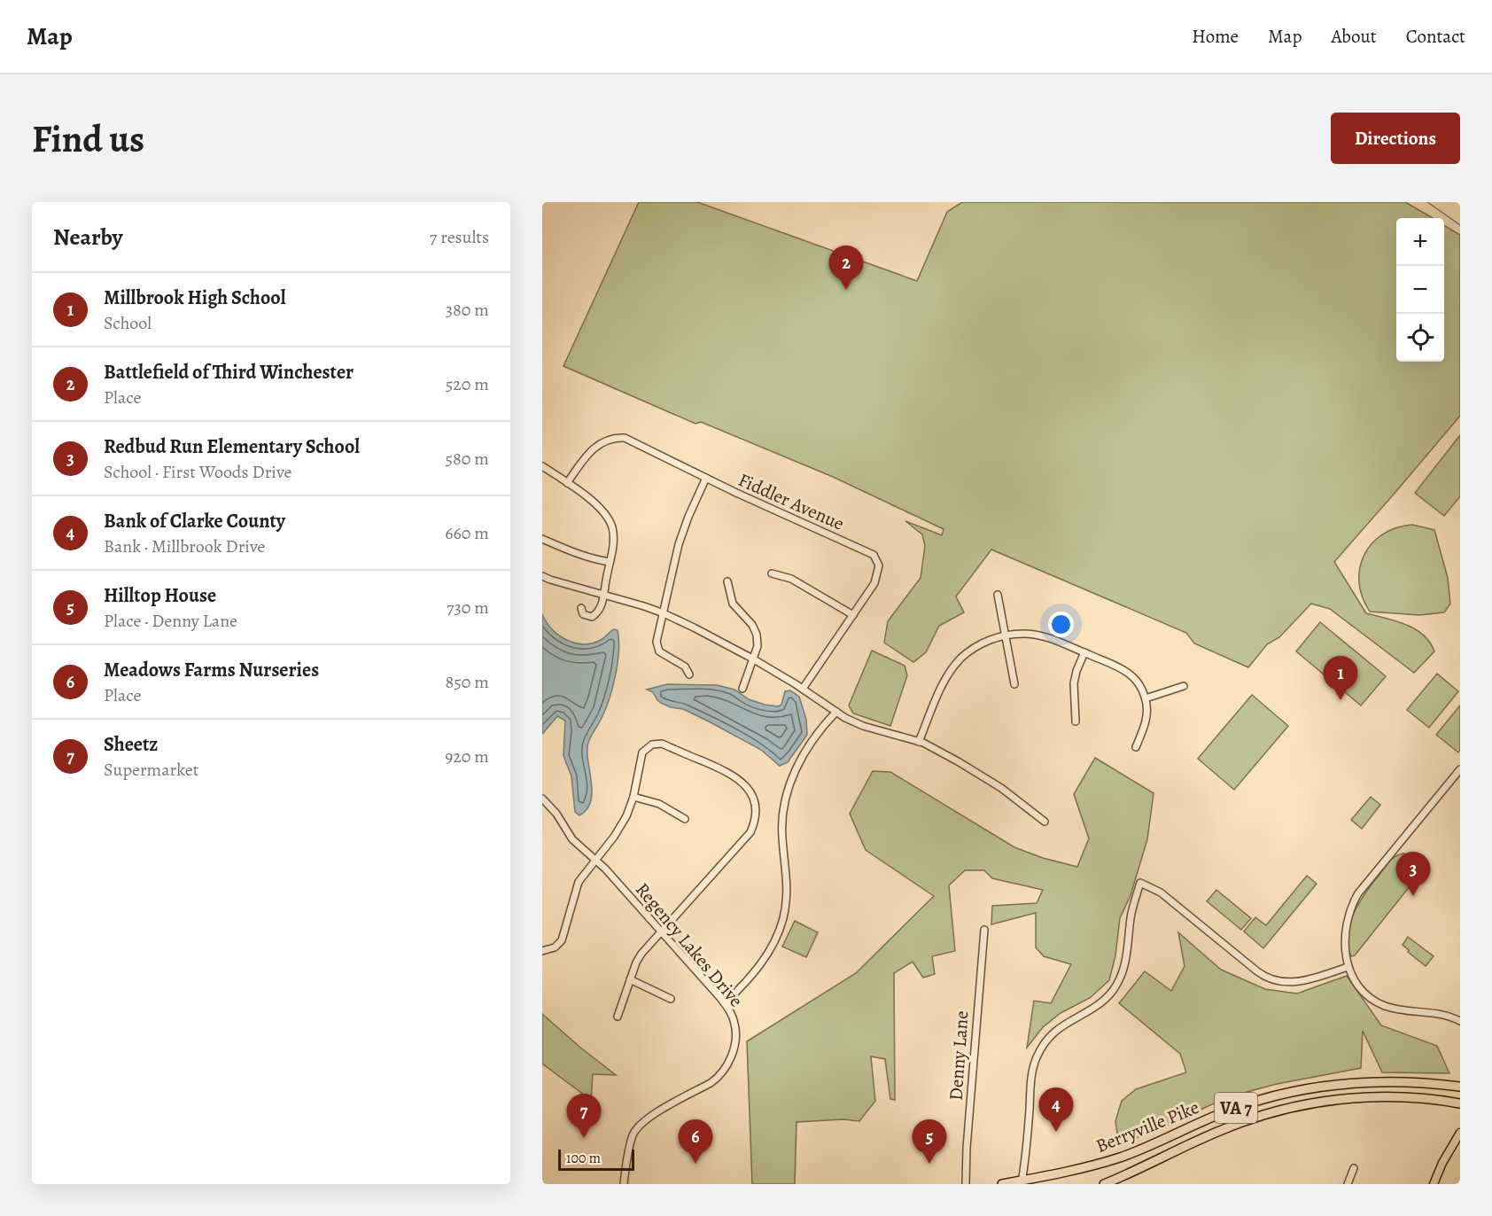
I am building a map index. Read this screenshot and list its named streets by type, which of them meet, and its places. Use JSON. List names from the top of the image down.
{
  "streets": {
    "highway": ["VA 7", "Berryville Pike"],
    "street": ["Fiddler Avenue", "Regency Lakes Drive", "Denny Lane"]
  },
  "scale_bar": "100 m",
  "page": {
    "header": "Map",
    "nav": [
      "Home",
      "Map",
      "About",
      "Contact"
    ],
    "buttons": "Directions",
    "title": "Find us",
    "heading": ["Nearby", "7 results"],
    "map_buttons": ["+", "−"],
    "pins": [
      "2",
      "1",
      "3",
      "4",
      "7",
      "5",
      "6"
    ],
    "list": [
      {
        "mark": "1",
        "name": "Millbrook High School",
        "note": "School",
        "value": "380 m"
      },
      {
        "mark": "2",
        "name": "Battlefield of Third Winchester",
        "note": "Place",
        "value": "520 m"
      },
      {
        "mark": "3",
        "name": "Redbud Run Elementary School",
        "note": "School · First Woods Drive",
        "value": "580 m"
      },
      {
        "mark": "4",
        "name": "Bank of Clarke County",
        "note": "Bank · Millbrook Drive",
        "value": "660 m"
      },
      {
        "mark": "5",
        "name": "Hilltop House",
        "note": "Place · Denny Lane",
        "value": "730 m"
      },
      {
        "mark": "6",
        "name": "Meadows Farms Nurseries",
        "note": "Place",
        "value": "850 m"
      },
      {
        "mark": "7",
        "name": "Sheetz",
        "note": "Supermarket",
        "value": "920 m"
      }
    ],
    "scale": "100 m"
  }
}
